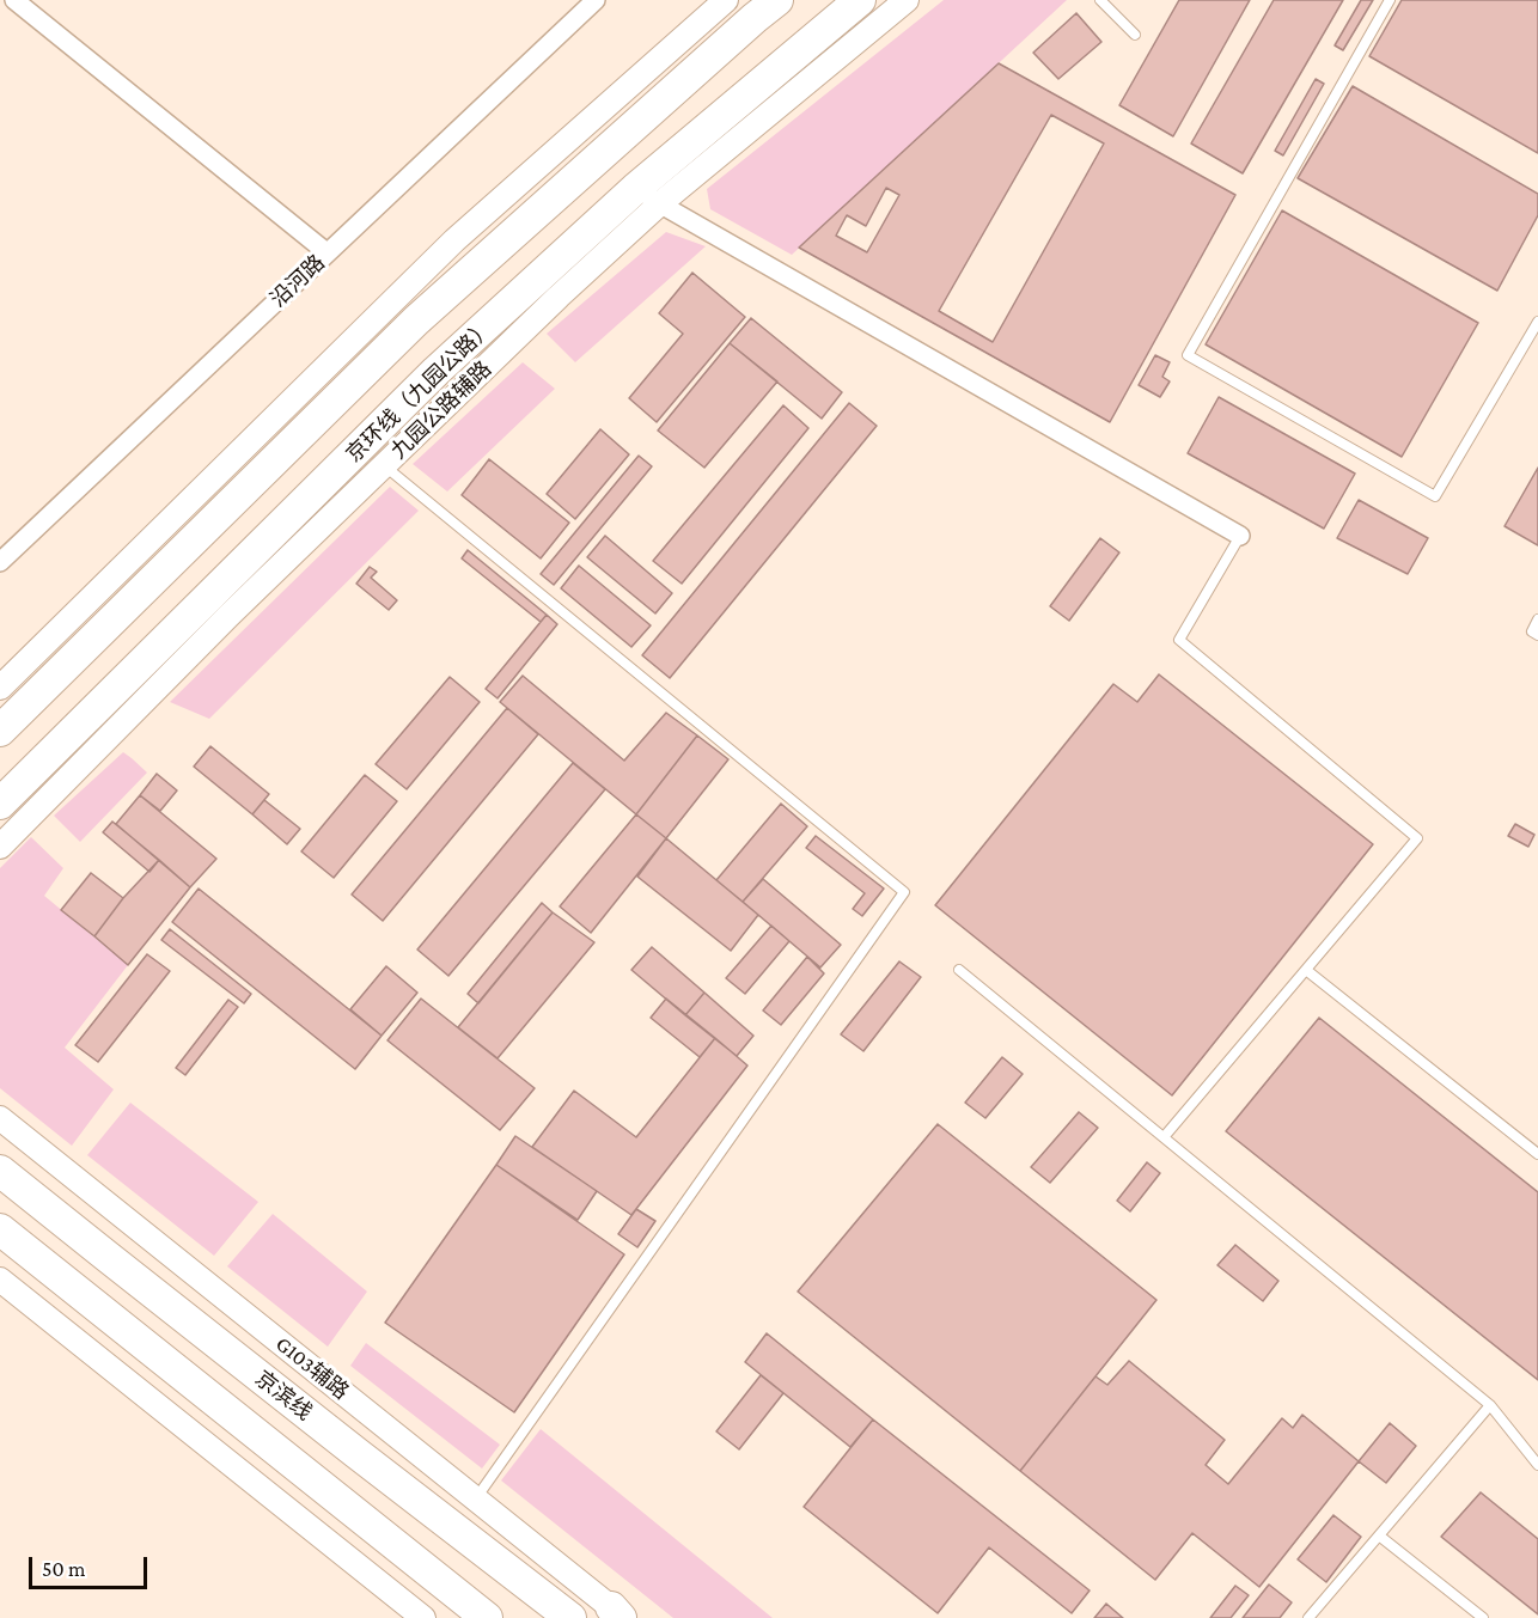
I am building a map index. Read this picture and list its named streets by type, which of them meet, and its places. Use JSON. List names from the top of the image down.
{
  "streets": {
    "highway": ["京环线（九园公路）", "京滨线"],
    "street": ["沿河路", "九园公路辅路", "G103辅路"]
  },
  "crossings": [
    ["京环线（九园公路）", "九园公路辅路"]
  ],
  "scale_bar": "50 m"
}
